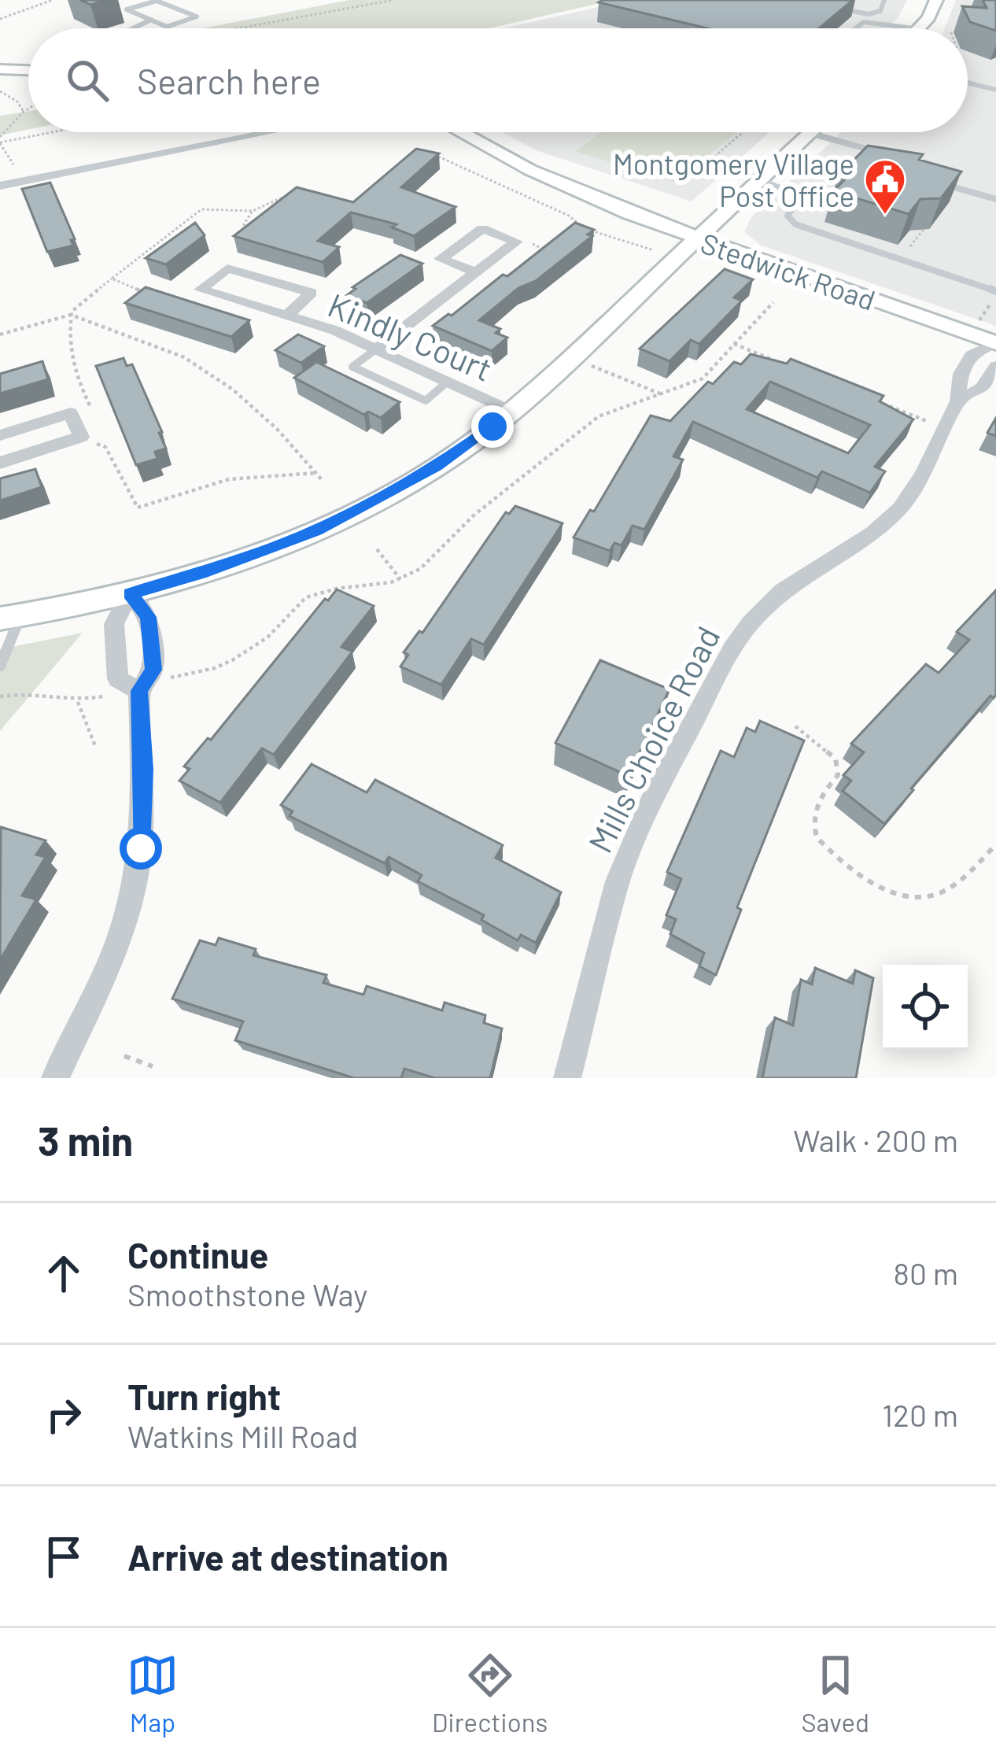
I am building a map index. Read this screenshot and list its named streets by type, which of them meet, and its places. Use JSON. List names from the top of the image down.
{
  "streets": {
    "street": ["Stedwick Road", "Kindly Court", "Mills Choice Road"]
  },
  "crossings": [
    ["Stedwick Road", "Mills Choice Road"]
  ],
  "places": {
    "public building": ["Montgomery Village Post Office"]
  },
  "page": {
    "search": "Search here",
    "heading": ["3 min", "Walk · 200 m"],
    "list": [
      ["Continue", "Smoothstone Way", "80 m"],
      ["Turn right", "Watkins Mill Road", "120 m"],
      "Arrive at destination"
    ],
    "nav": ["Map", "Directions", "Saved"]
  }
}
